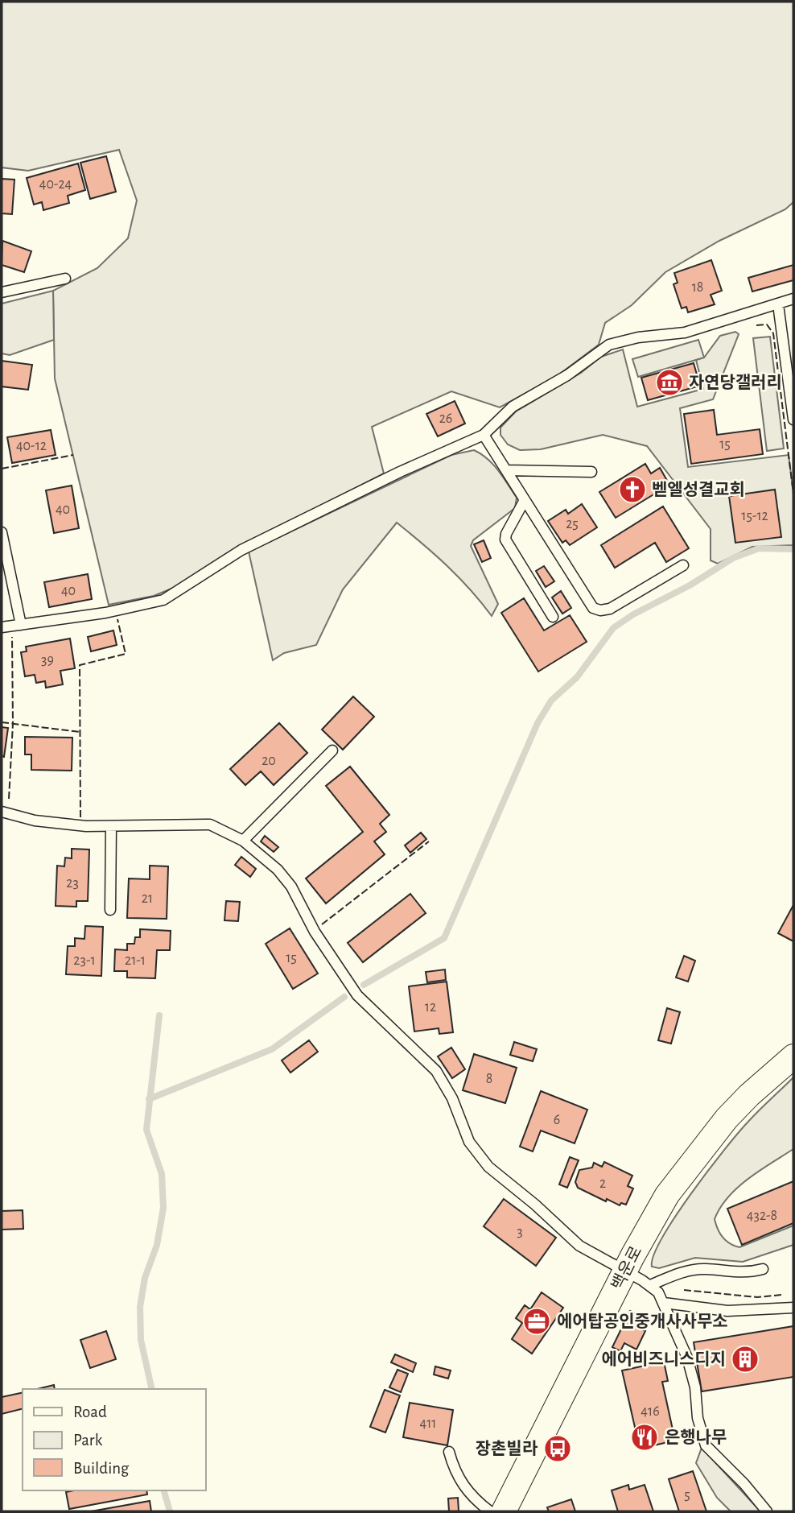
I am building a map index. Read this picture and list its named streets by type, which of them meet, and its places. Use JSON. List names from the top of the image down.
{
  "streets": {
    "street": ["백운로"]
  },
  "places": {
    "museum": ["자연당갤러리"],
    "church": ["벧엘성결교회"],
    "office": ["에어탑공인중개사사무소"],
    "building": ["에어비즈니스디지"],
    "restaurant": ["은행나무"],
    "bus stop": ["장촌빌라"]
  },
  "house_numbers": [
    "40-24",
    "18",
    "26",
    "15",
    "40-12",
    "40",
    "15-12",
    "25",
    "40",
    "39",
    "20",
    "23",
    "21",
    "15",
    "23-1",
    "21-1",
    "12",
    "8",
    "6",
    "2",
    "432-8",
    "3",
    "416",
    "411",
    "5"
  ],
  "legend": ["Road", "Park", "Building"]
}
